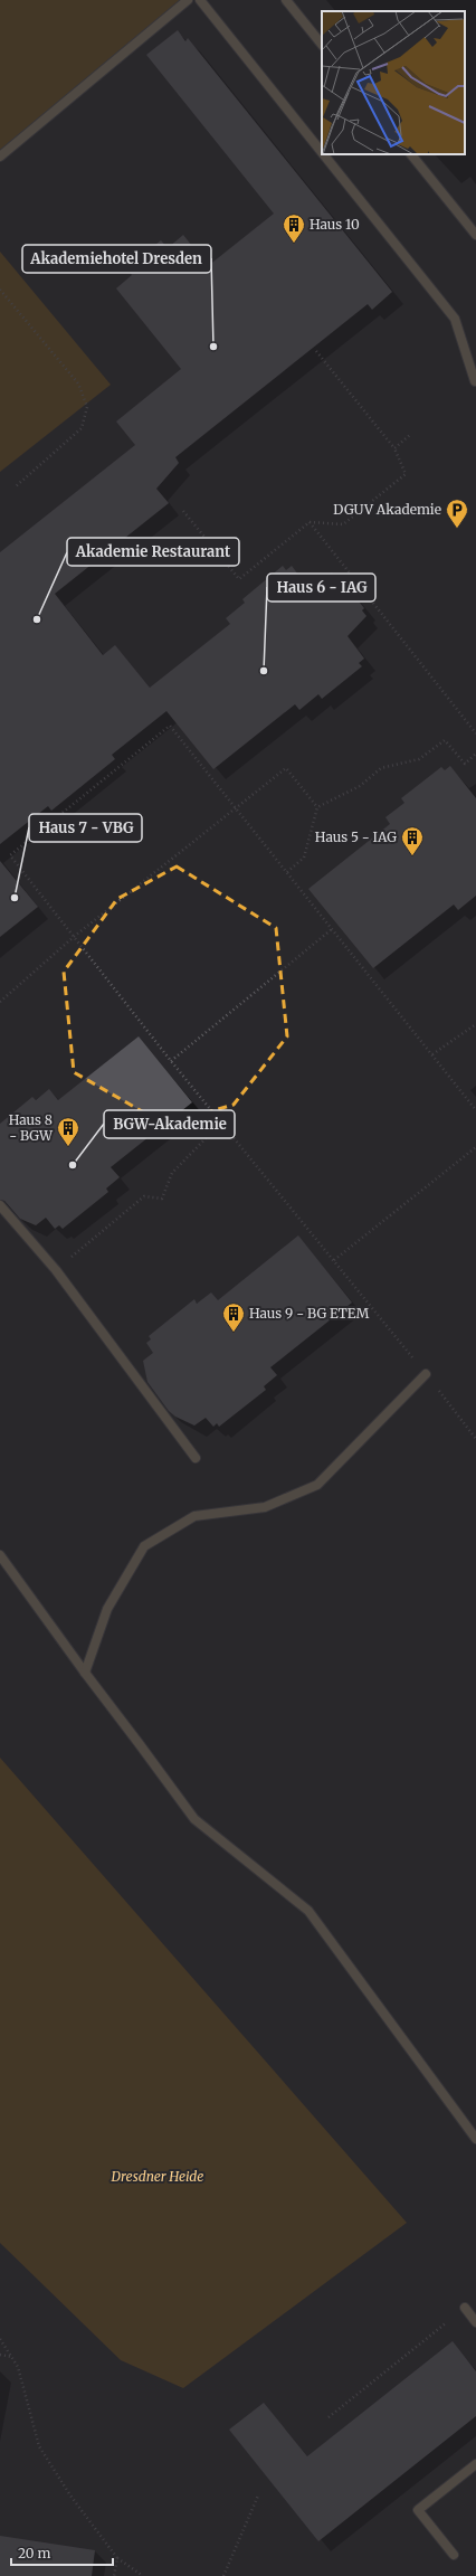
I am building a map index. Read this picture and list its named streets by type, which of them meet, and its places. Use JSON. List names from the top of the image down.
{
  "parks": ["Dresdner Heide"],
  "places": {
    "building": [
      "Haus 10",
      "Haus 5 - IAG",
      "Haus 8 - BGW",
      "Haus 9 - BG ETEM"
    ],
    "other": [
      "Akademiehotel Dresden",
      "Akademie Restaurant",
      "Haus 6 - IAG",
      "Haus 7 - VBG",
      "BGW-Akademie"
    ],
    "parking": ["DGUV Akademie"]
  },
  "scale_bar": "20 m"
}
